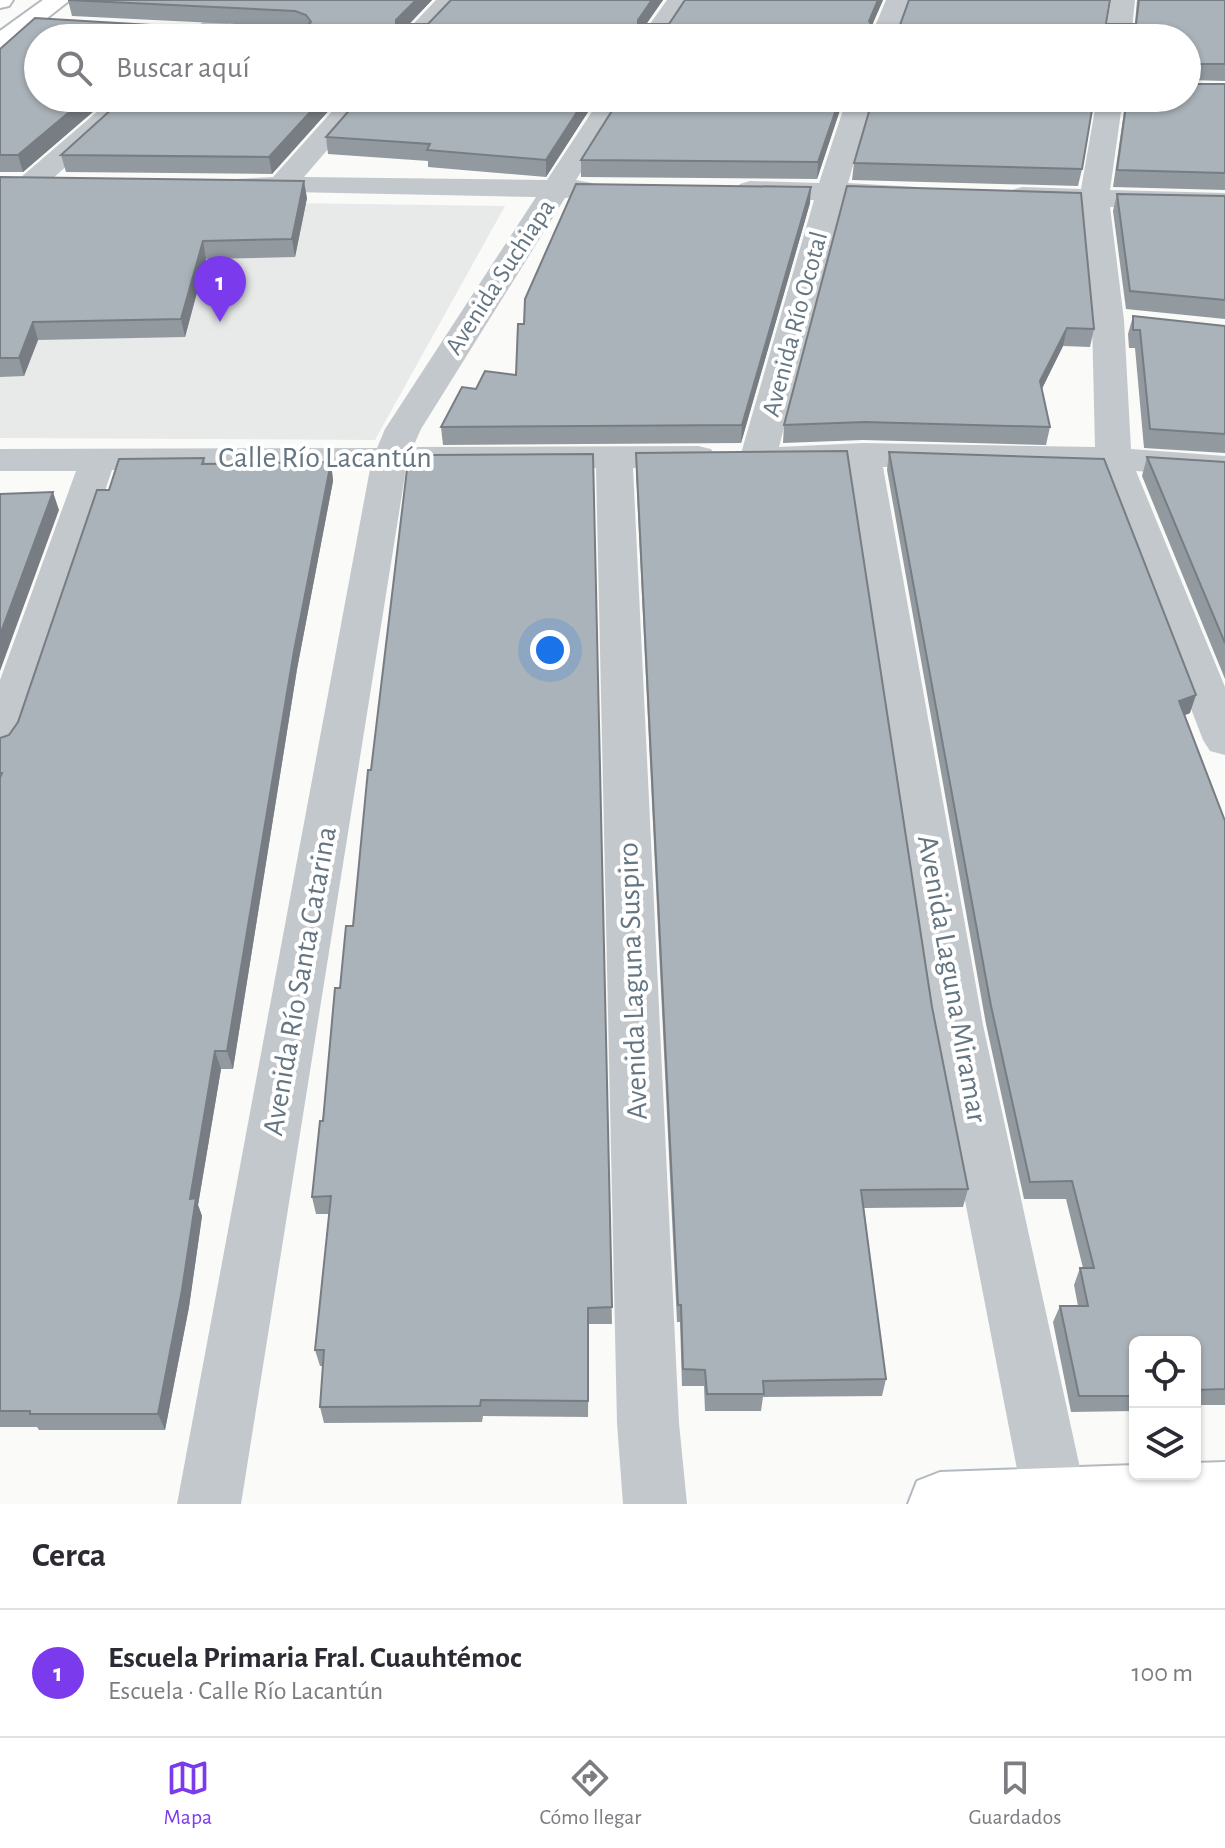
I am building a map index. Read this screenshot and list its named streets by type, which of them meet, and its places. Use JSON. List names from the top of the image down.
{
  "streets": {
    "street": [
      "Avenida Suchiapa",
      "Avenida Río Ocotal",
      "Calle Río Lacantún",
      "Avenida Laguna Miramar",
      "Avenida Río Santa Catarina",
      "Avenida Laguna Suspiro"
    ]
  },
  "crossings": [
    ["Avenida Suchiapa", "Calle Río Lacantún"],
    ["Avenida Suchiapa", "Avenida Río Santa Catarina"],
    ["Avenida Río Ocotal", "Calle Río Lacantún"],
    ["Calle Río Lacantún", "Avenida Laguna Miramar"],
    ["Calle Río Lacantún", "Avenida Río Santa Catarina"],
    ["Calle Río Lacantún", "Avenida Laguna Suspiro"]
  ],
  "page": {
    "search": "Buscar aquí",
    "pins": "1",
    "heading": "Cerca",
    "list": [
      {
        "mark": "1",
        "name": "Escuela Primaria Fral. Cuauhtémoc",
        "note": "Escuela · Calle Río Lacantún",
        "value": "100 m"
      }
    ],
    "nav": ["Mapa", "Cómo llegar", "Guardados"]
  }
}
